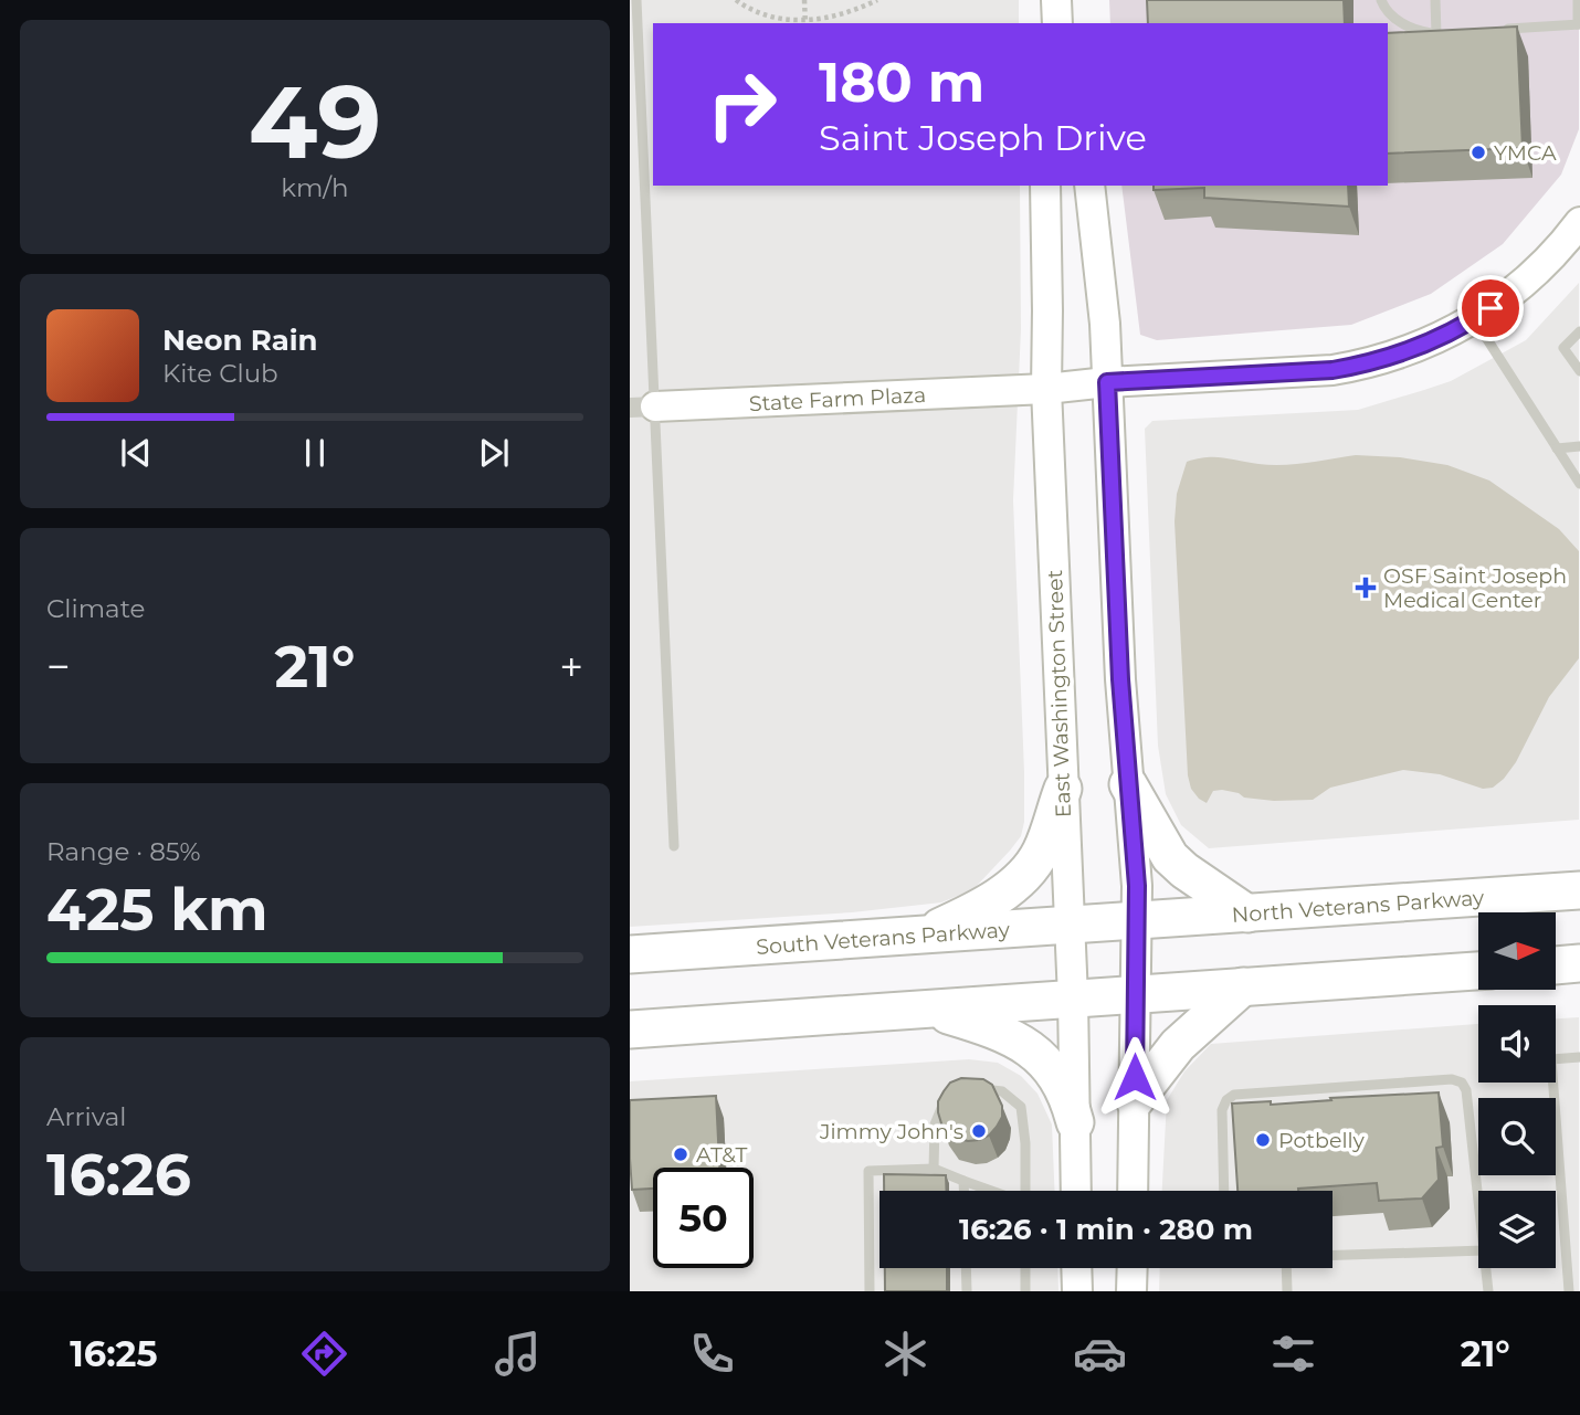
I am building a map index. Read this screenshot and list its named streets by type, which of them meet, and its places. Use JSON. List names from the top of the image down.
{
  "streets": {
    "highway": ["North Veterans Parkway", "South Veterans Parkway"],
    "main road": ["State Farm Plaza", "East Washington Street"]
  },
  "crossings": [
    ["State Farm Plaza", "East Washington Street"],
    ["East Washington Street", "South Veterans Parkway"],
    ["North Veterans Parkway", "South Veterans Parkway"]
  ],
  "places": {
    "other": [
      "YMCA",
      "Jimmy John's",
      "Potbelly",
      "AT&T"
    ],
    "health": ["OSF Saint Joseph Medical Center"]
  },
  "north": "right",
  "page": {
    "tile": [
      ["49", "km/h"],
      "Climate",
      ["Range · 85%", "425 km"],
      ["Arrival", "16:26"]
    ],
    "turn": ["180 m", "Saint Joseph Drive"],
    "song": ["Neon Rain", "Kite Club"],
    "heat": ["−", "21°", "+"],
    "limit": "50",
    "trip": "16:26 · 1 min · 280 m",
    "tabs": ["16:25", "21°"]
  }
}
